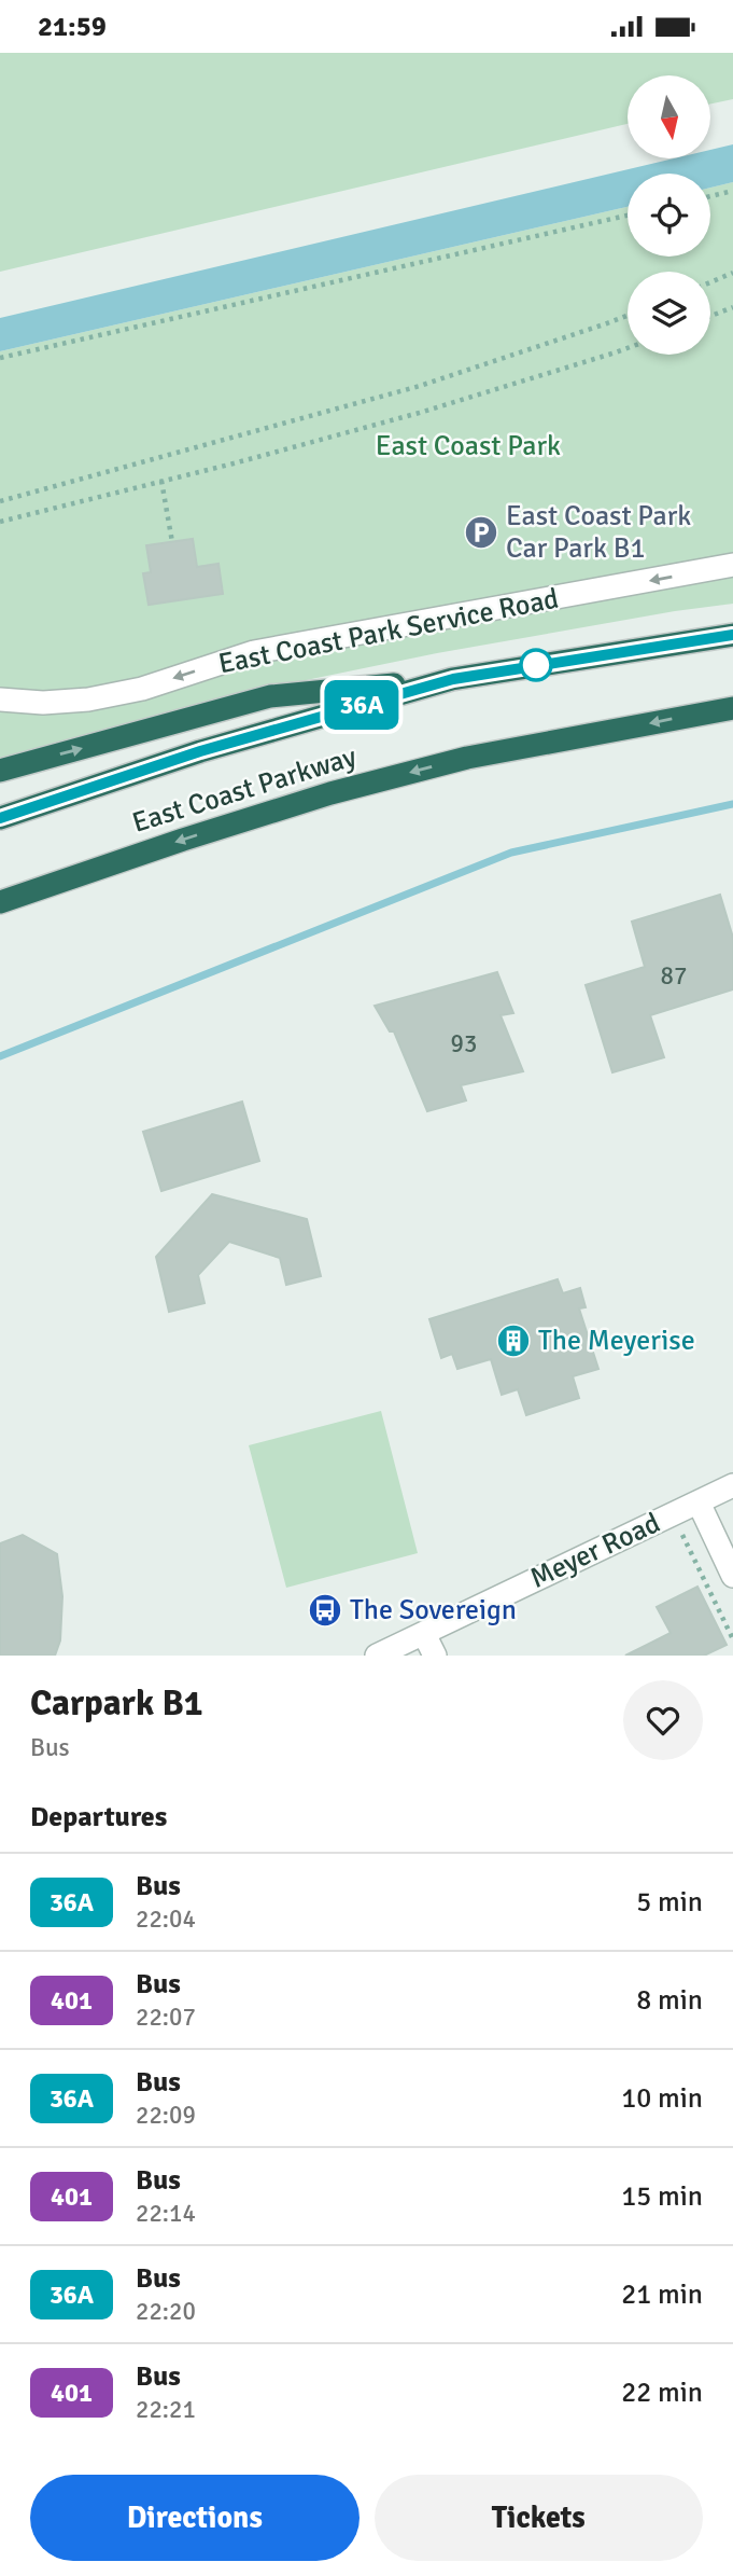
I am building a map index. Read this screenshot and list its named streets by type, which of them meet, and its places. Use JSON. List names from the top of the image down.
{
  "streets": {
    "highway": ["East Coast Parkway"],
    "street": ["East Coast Park Service Road", "Meyer Road"]
  },
  "one_way": ["East Coast Park Service Road"],
  "parks": ["East Coast Park"],
  "places": {
    "parking": ["East Coast Park Car Park B1"],
    "building": ["The Meyerise"],
    "bus stop": ["The Sovereign"]
  },
  "lines": ["bus line 36A"],
  "house_numbers": ["87", "93"],
  "north": "bottom",
  "page": {
    "status": "21:59",
    "on_map": "36A",
    "heading": [
      ["Carpark B1", "Bus"],
      "Departures"
    ],
    "list": [
      {
        "mark": "36A",
        "name": "Bus",
        "note": "22:04",
        "value": "5 min"
      },
      {
        "mark": "401",
        "name": "Bus",
        "note": "22:07",
        "value": "8 min"
      },
      {
        "mark": "36A",
        "name": "Bus",
        "note": "22:09",
        "value": "10 min"
      },
      {
        "mark": "401",
        "name": "Bus",
        "note": "22:14",
        "value": "15 min"
      },
      {
        "mark": "36A",
        "name": "Bus",
        "note": "22:20",
        "value": "21 min"
      },
      {
        "mark": "401",
        "name": "Bus",
        "note": "22:21",
        "value": "22 min"
      }
    ],
    "buttons": ["Directions", "Tickets"]
  }
}
